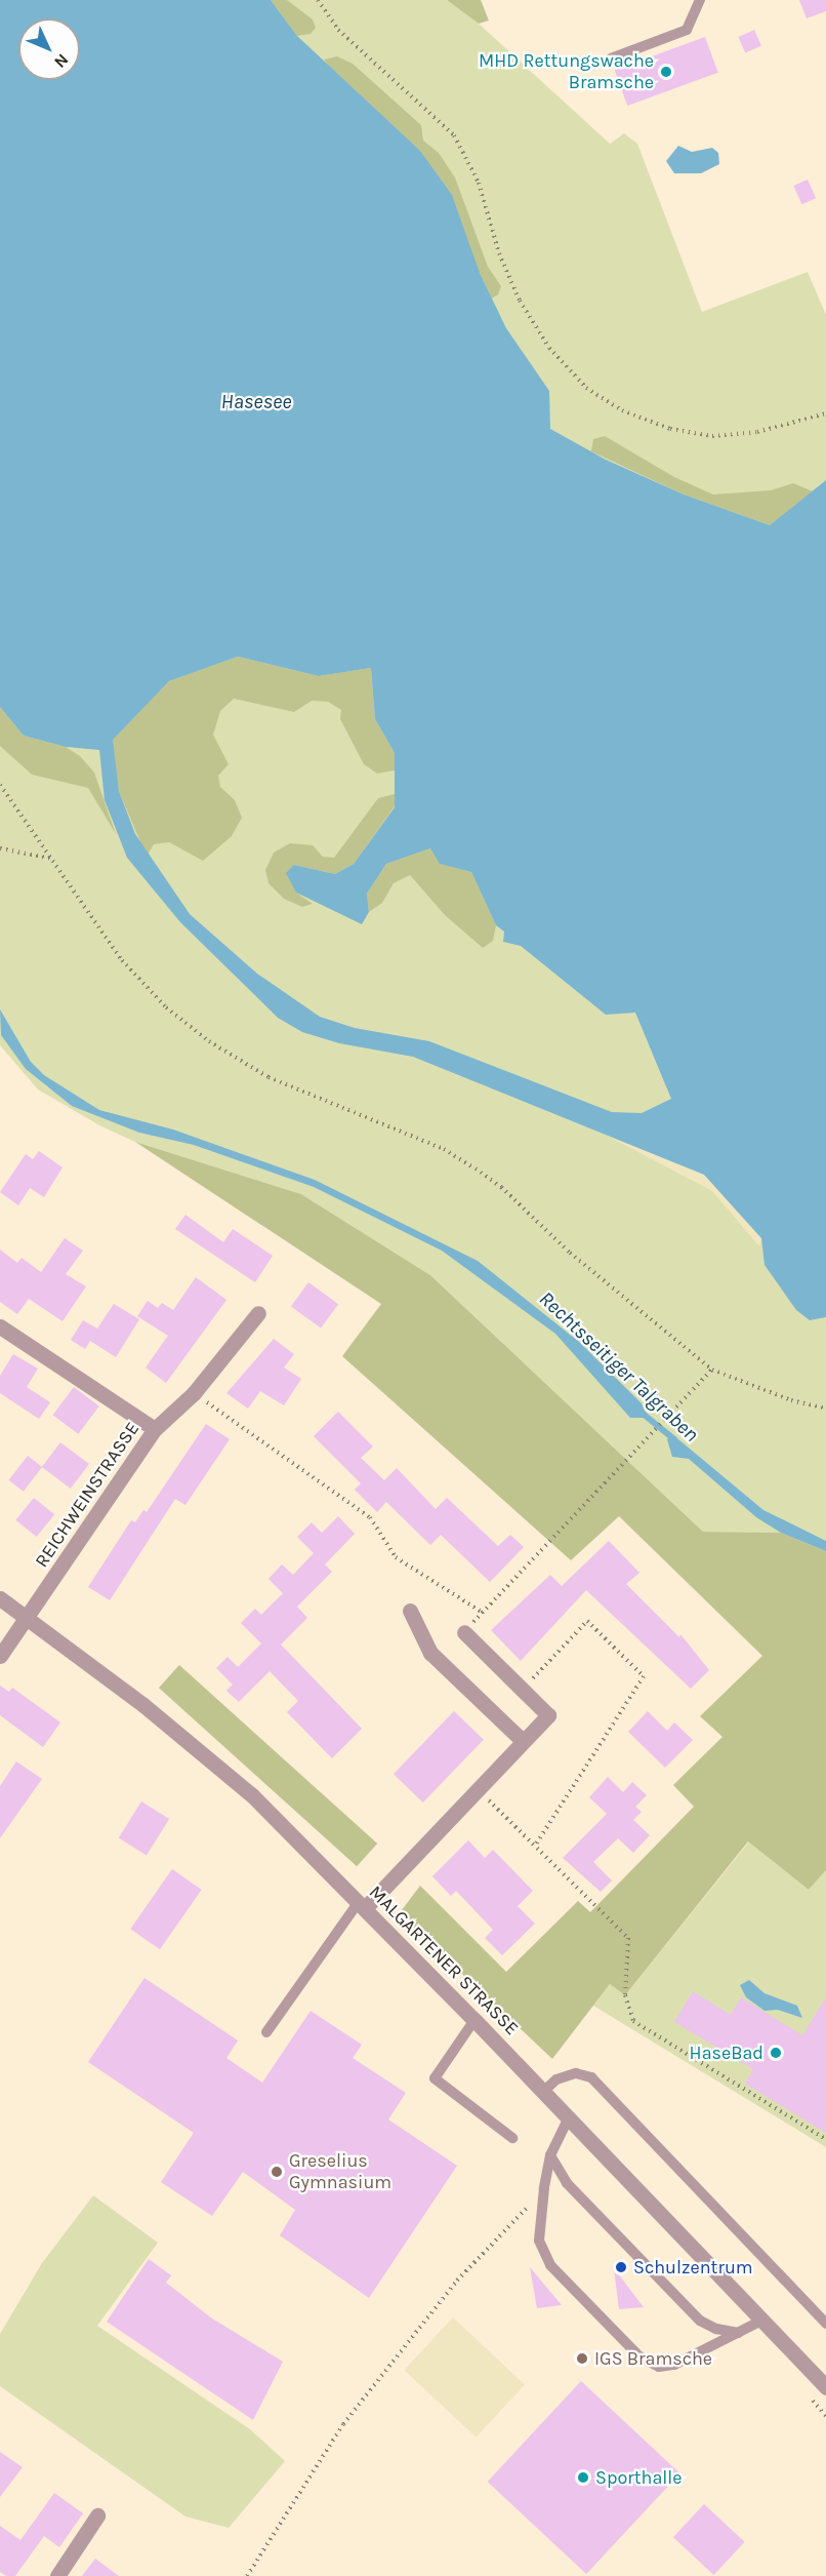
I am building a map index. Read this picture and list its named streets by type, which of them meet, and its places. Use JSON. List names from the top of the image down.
{
  "streets": {
    "street": ["REICHWEINSTRASSE", "MALGARTENER STRASSE"]
  },
  "crossings": [
    ["REICHWEINSTRASSE", "MALGARTENER STRASSE"]
  ],
  "water": ["Hasesee", "Rechtsseitiger Talgraben"],
  "places": [
    "MHD Rettungswache Bramsche",
    "HaseBad",
    "Greselius Gymnasium",
    "Schulzentrum",
    "IGS Bramsche",
    "Sporthalle"
  ],
  "north": "bottom right"
}
